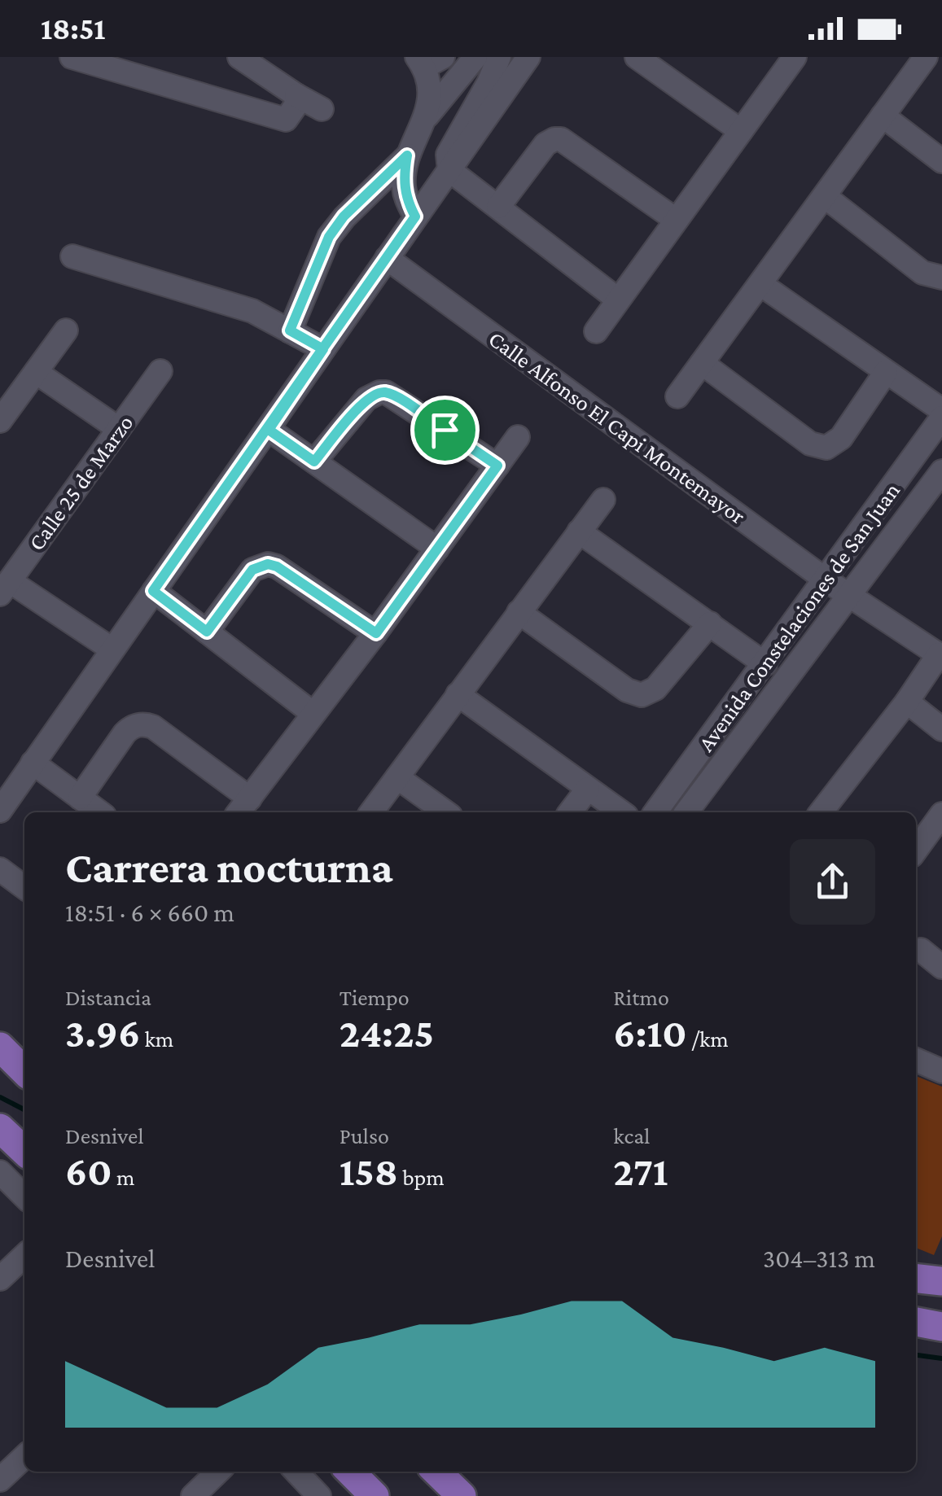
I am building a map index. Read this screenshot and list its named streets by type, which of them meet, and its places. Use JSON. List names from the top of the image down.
{
  "streets": {
    "street": ["Calle Alfonso El Capi Montemayor", "Calle 25 de Marzo", "Avenida Constelaciones de San Juan"]
  },
  "crossings": [
    ["Calle Alfonso El Capi Montemayor", "Avenida Constelaciones de San Juan"]
  ],
  "page": {
    "status": "18:51",
    "heading": ["Carrera nocturna", "18:51 · 6 × 660 m"],
    "stats": [
      ["Distancia", "3.96 km"],
      ["Tiempo", "24:25"],
      ["Ritmo", "6:10 /km"],
      ["Desnivel", "60 m"],
      ["Pulso", "158 bpm"],
      ["kcal", "271"]
    ],
    "chart": ["Desnivel", "304–313 m"]
  }
}
